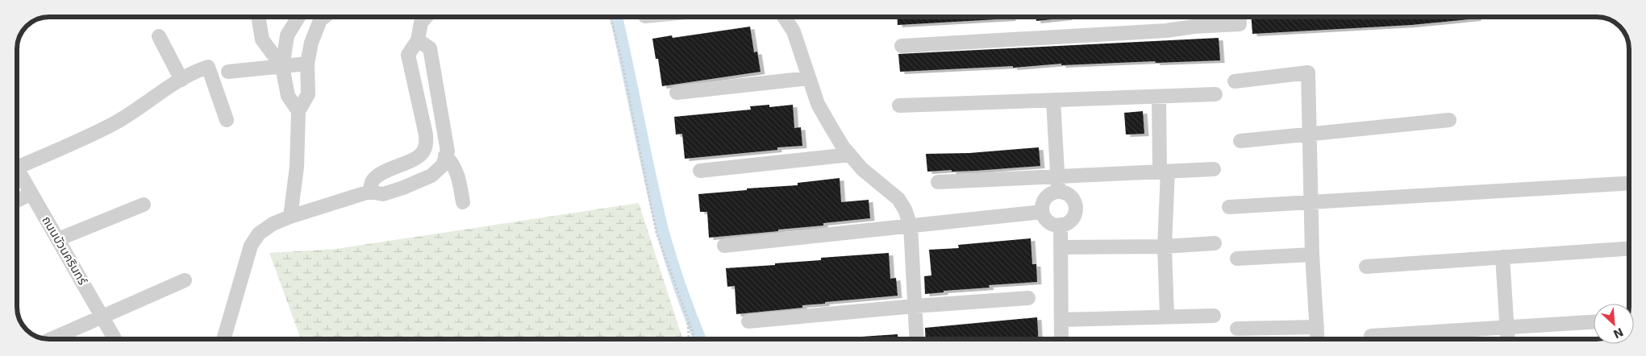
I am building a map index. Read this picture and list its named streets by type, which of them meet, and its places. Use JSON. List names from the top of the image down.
{
  "streets": {
    "street": ["ถนนบัวนครินทร์"]
  },
  "north": "bottom right"
}
